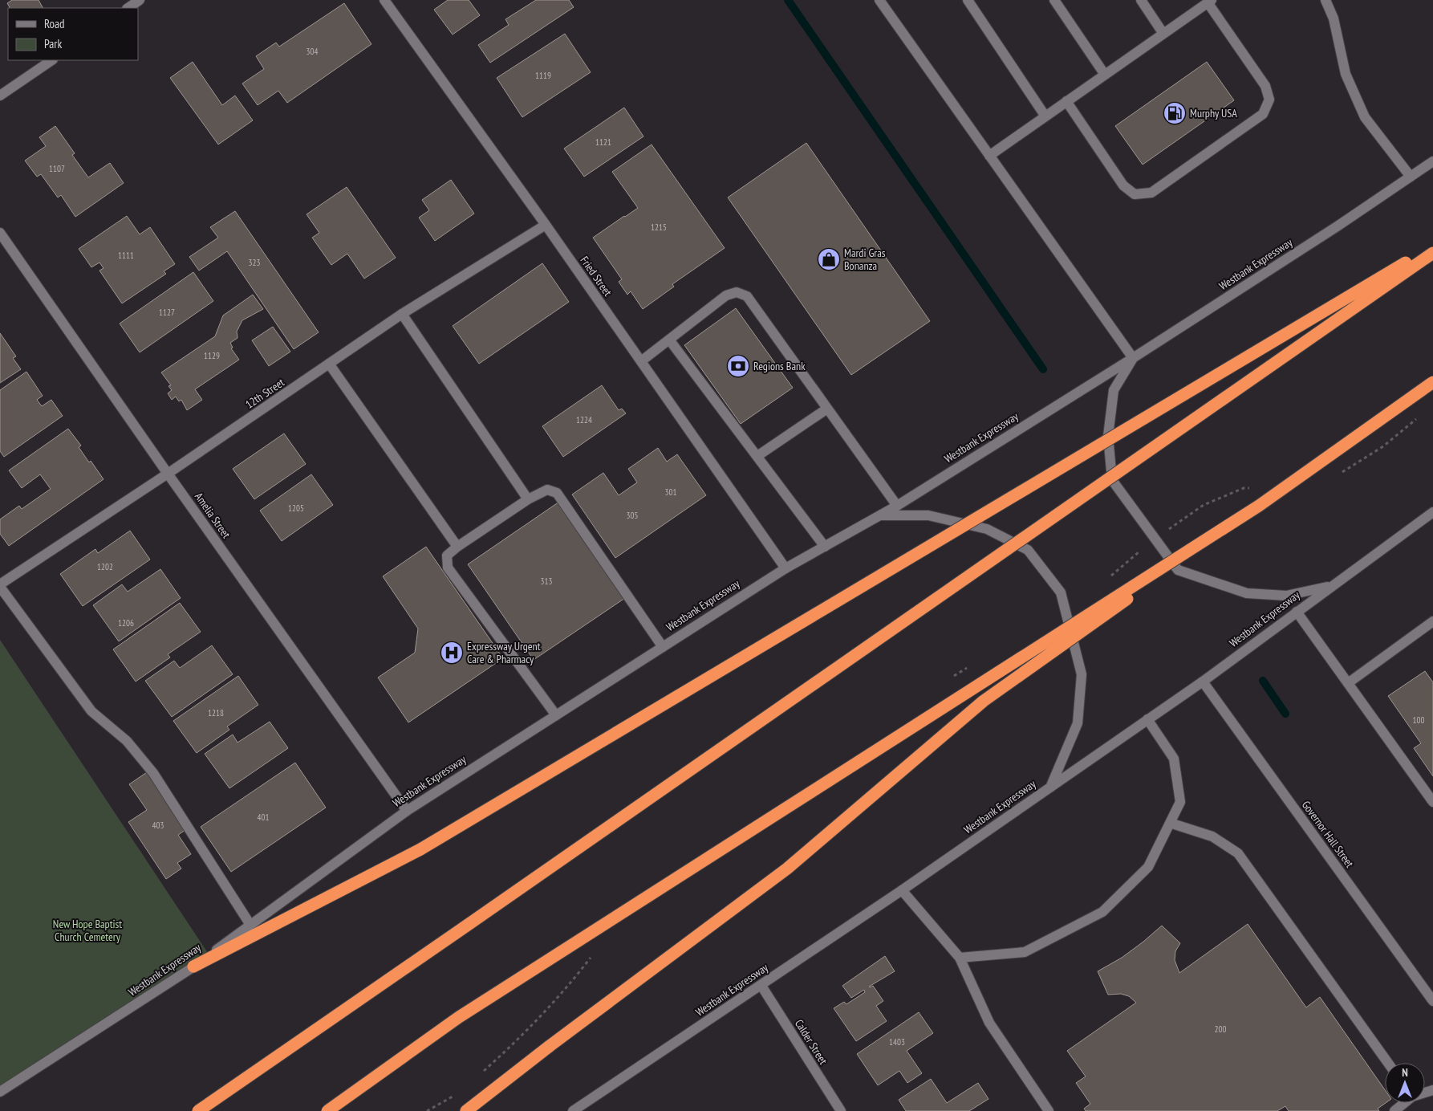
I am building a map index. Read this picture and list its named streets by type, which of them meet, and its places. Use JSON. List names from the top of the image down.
{
  "streets": {
    "main road": [
      "Westbank Expressway",
      "Fried Street",
      "12th Street",
      "Amelia Street",
      "Governor Hall Street",
      "Calder Street"
    ]
  },
  "crossings": [
    ["Westbank Expressway", "Fried Street"],
    ["Westbank Expressway", "Amelia Street"],
    ["Westbank Expressway", "Governor Hall Street"],
    ["Westbank Expressway", "Calder Street"],
    ["Fried Street", "12th Street"],
    ["12th Street", "Amelia Street"]
  ],
  "parks": ["New Hope Baptist Church Cemetery"],
  "places": {
    "fuel station": ["Murphy USA"],
    "shop": ["Mardi Gras Bonanza"],
    "bank": ["Regions Bank"],
    "hospital": ["Expressway Urgent Care & Pharmacy"]
  },
  "house_numbers": [
    "304",
    "1119",
    "1121",
    "1107",
    "1215",
    "1111",
    "323",
    "1127",
    "1129",
    "1224",
    "301",
    "1205",
    "305",
    "1202",
    "313",
    "1206",
    "1218",
    "100",
    "401",
    "403",
    "200",
    "1403"
  ],
  "legend": ["Road", "Park"],
  "north": "top"
}
